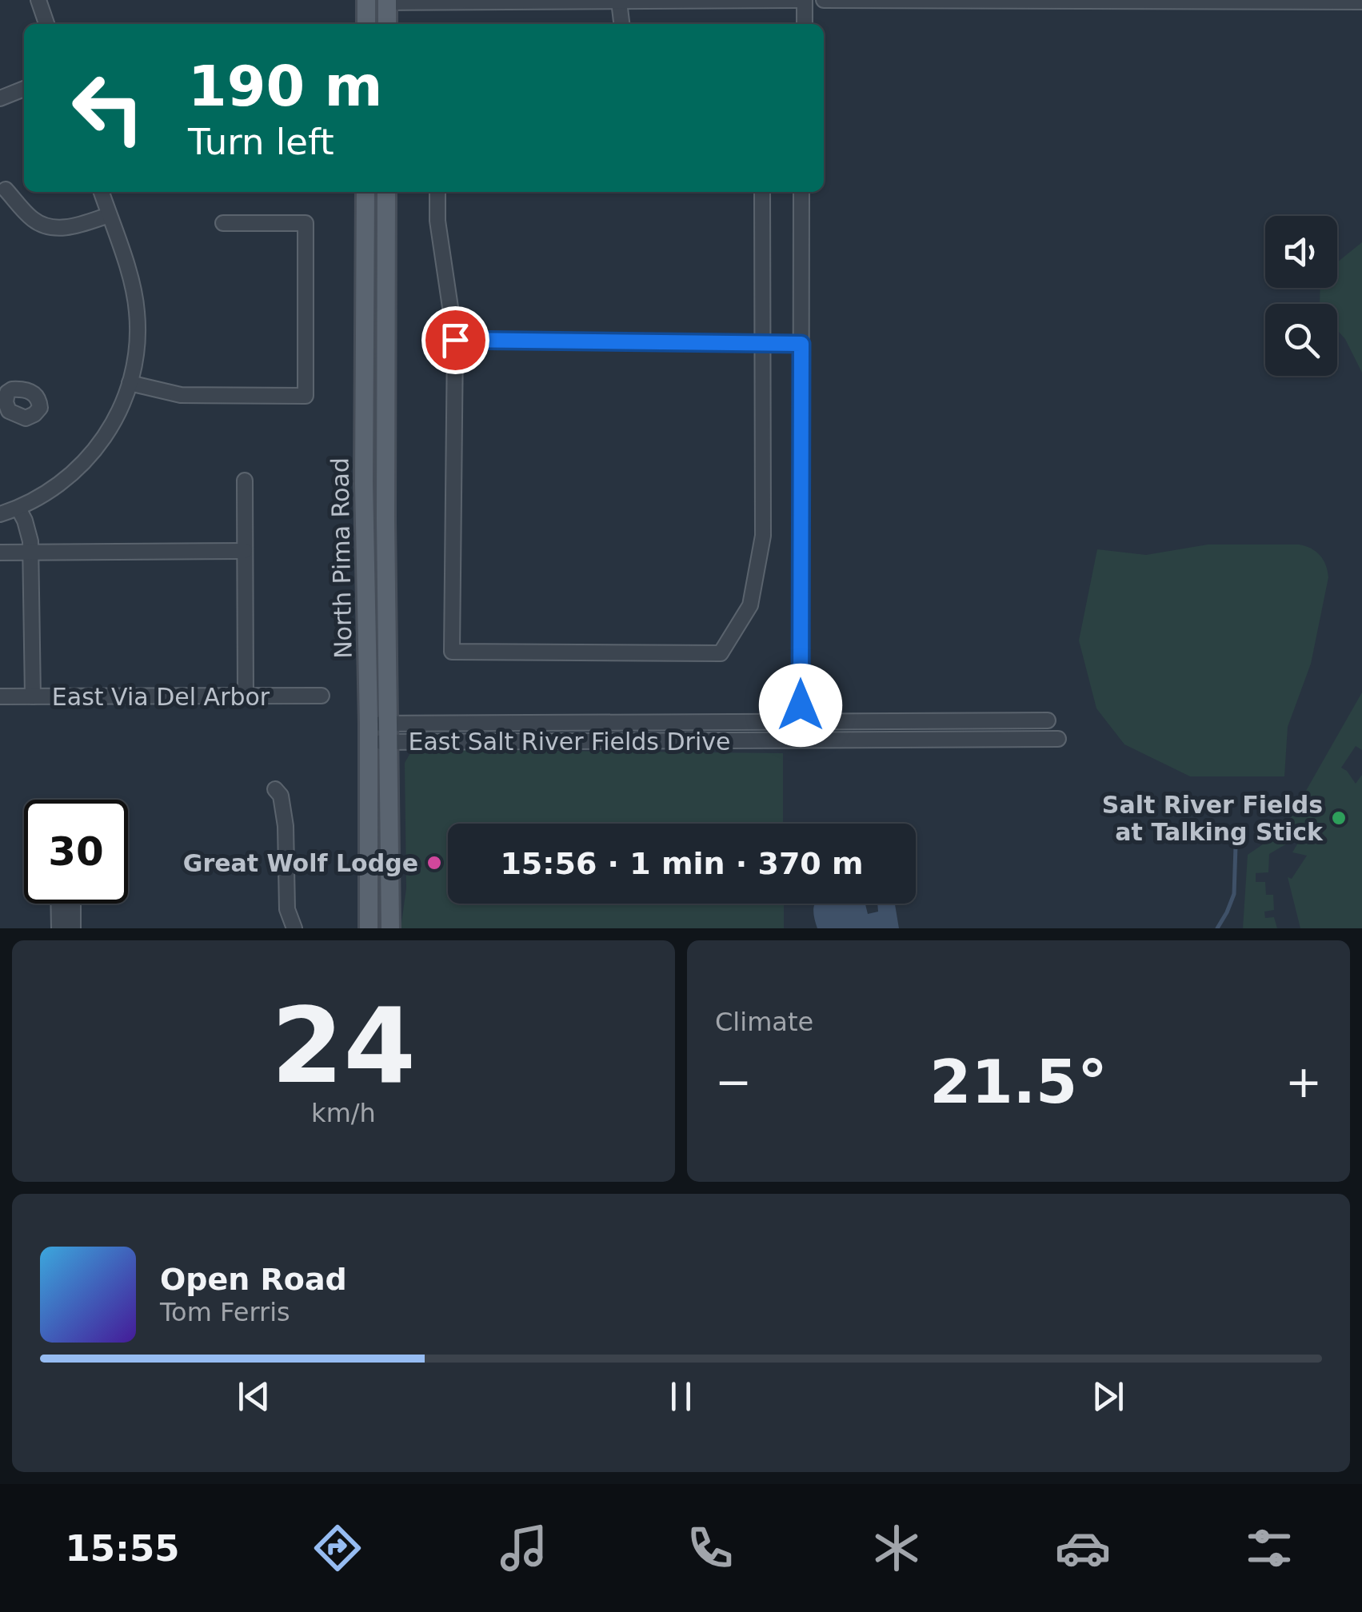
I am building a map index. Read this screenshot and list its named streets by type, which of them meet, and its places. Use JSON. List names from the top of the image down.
{
  "streets": {
    "main road": ["North Pima Road"],
    "street": ["East Via Del Arbor", "East Salt River Fields Drive"]
  },
  "crossings": [
    ["North Pima Road", "East Salt River Fields Drive"]
  ],
  "places": ["Salt River Fields at Talking Stick", "Great Wolf Lodge"],
  "page": {
    "turn": ["190 m", "Turn left"],
    "limit": "30",
    "trip": "15:56 · 1 min · 370 m",
    "tile": [
      ["24", "km/h"],
      "Climate"
    ],
    "heat": ["−", "21.5°", "+"],
    "song": ["Open Road", "Tom Ferris"],
    "tabs": "15:55"
  }
}
